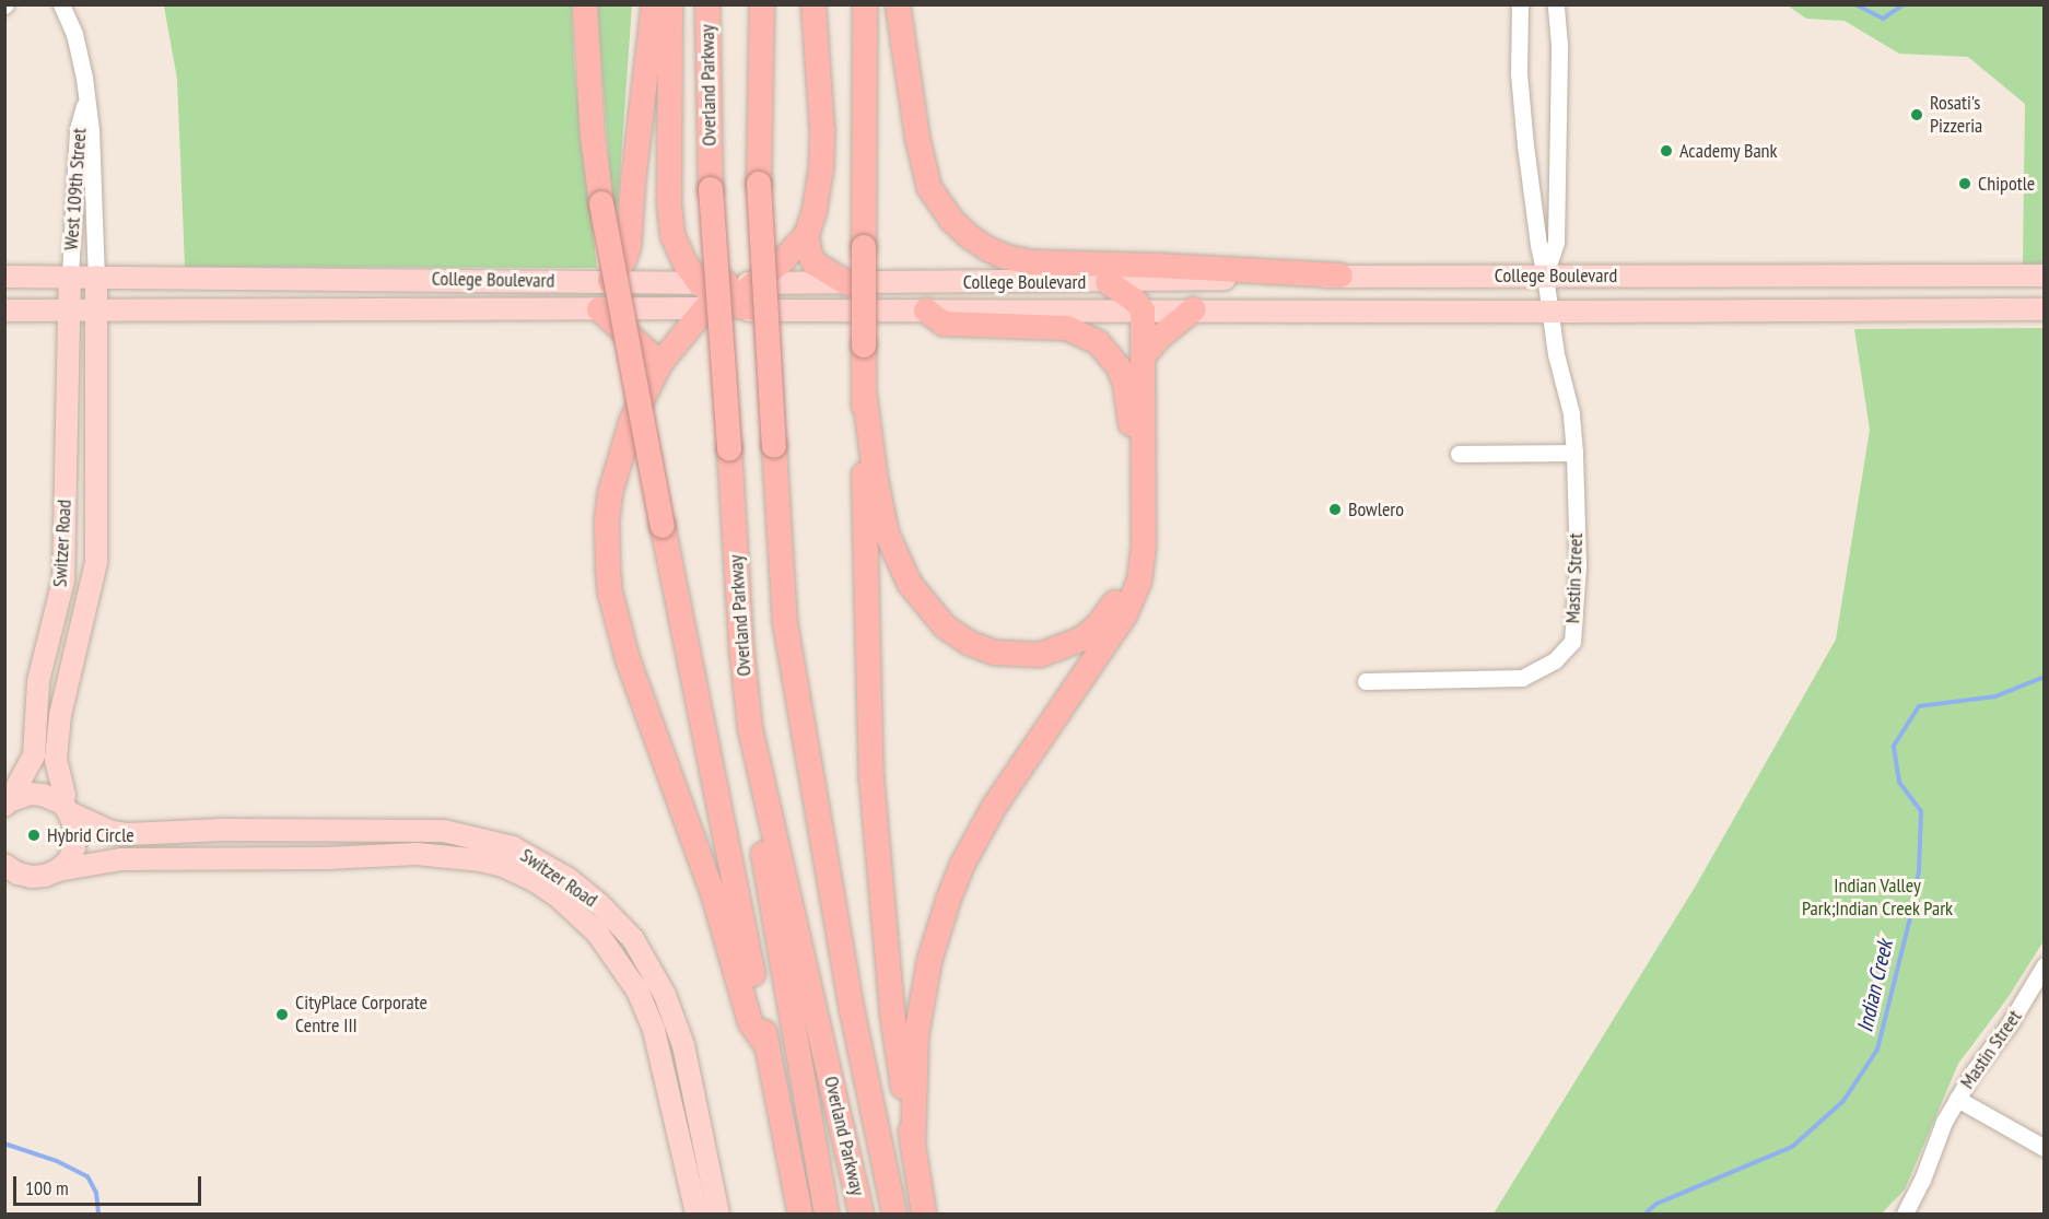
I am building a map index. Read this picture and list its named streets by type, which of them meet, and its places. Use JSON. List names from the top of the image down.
{
  "streets": {
    "highway": ["Overland Parkway"],
    "main road": ["College Boulevard", "Switzer Road"],
    "street": ["West 109th Street", "Mastin Street"]
  },
  "crossings": [
    ["West 109th Street", "College Boulevard"],
    ["West 109th Street", "Switzer Road"],
    ["College Boulevard", "Switzer Road"],
    ["College Boulevard", "Mastin Street"]
  ],
  "water": ["Indian Creek"],
  "parks": ["Indian Valley Park;Indian Creek Park"],
  "places": [
    "Rosati's Pizzeria",
    "Academy Bank",
    "Chipotle",
    "Bowlero",
    "Hybrid Circle",
    "CityPlace Corporate Centre III"
  ],
  "scale_bar": "100 m"
}
